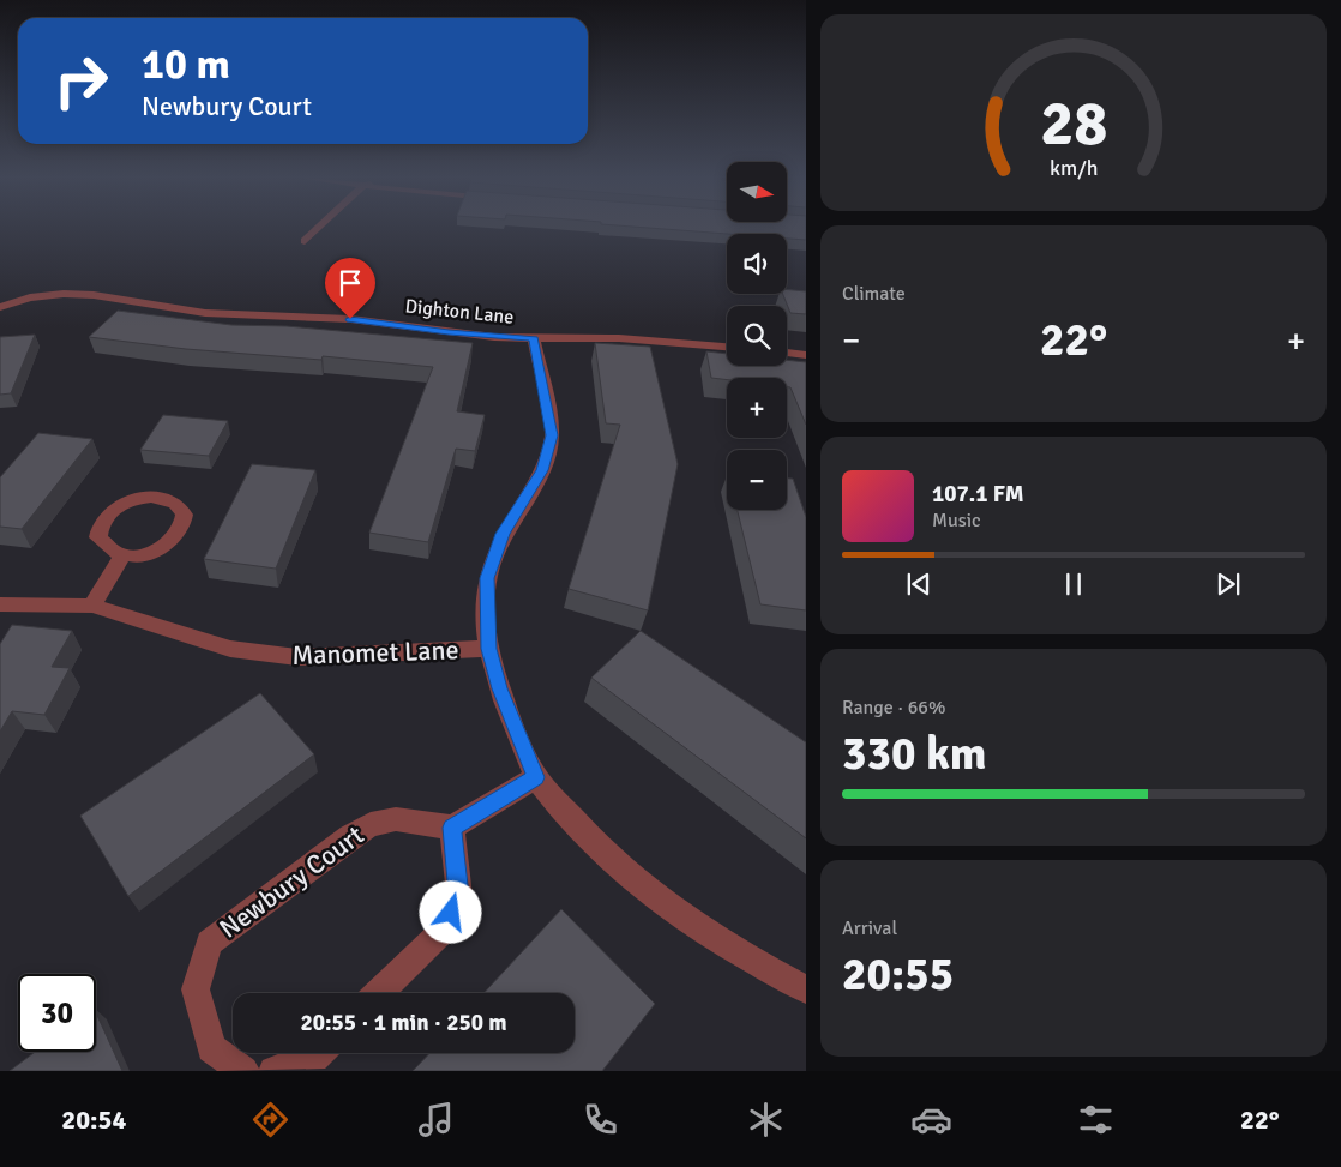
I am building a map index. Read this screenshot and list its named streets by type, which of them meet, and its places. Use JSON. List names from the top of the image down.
{
  "streets": {
    "street": ["Dighton Lane", "Manomet Lane", "Newbury Court"]
  },
  "north": "right",
  "page": {
    "turn": ["10 m", "Newbury Court"],
    "map_buttons": ["+", "−"],
    "tile": [
      "Climate",
      ["Range · 66%", "330 km"],
      ["Arrival", "20:55"]
    ],
    "heat": ["−", "22°", "+"],
    "song": ["107.1 FM", "Music"],
    "limit": "30",
    "trip": "20:55 · 1 min · 250 m",
    "tabs": ["20:54", "22°"],
    "gauge": ["28", "km/h"]
  }
}
